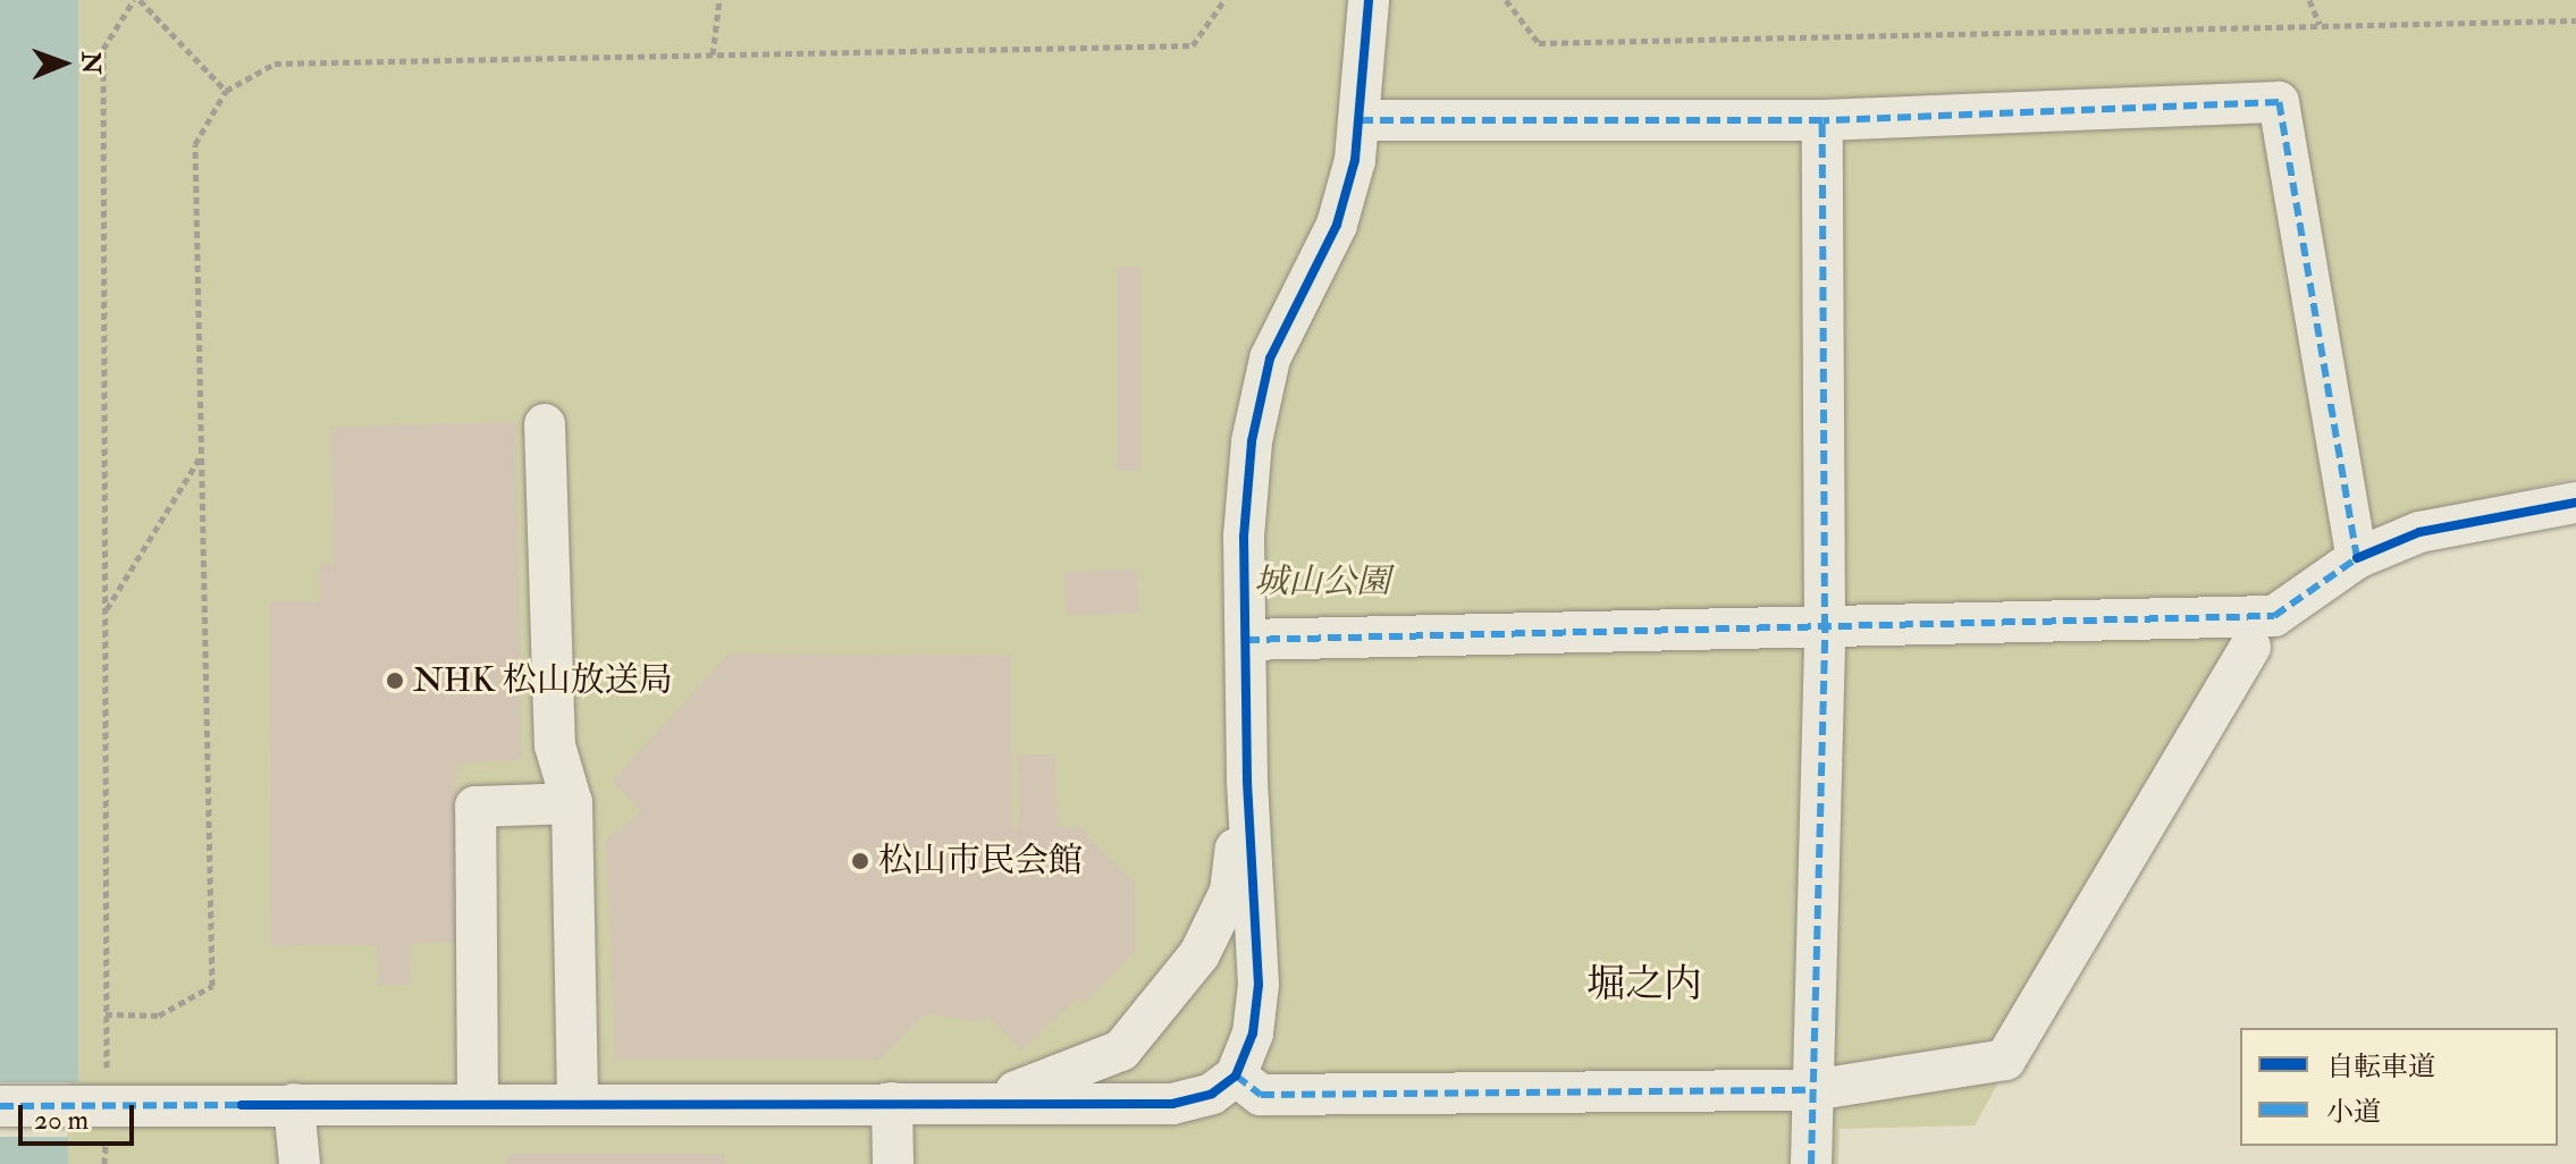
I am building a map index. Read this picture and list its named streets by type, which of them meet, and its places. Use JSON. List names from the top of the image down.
{
  "districts": ["堀之内"],
  "parks": ["城山公園"],
  "places": ["NHK 松山放送局", "松山市民会館"],
  "legend": ["自転車道", "小道"],
  "scale_bar": "20 m",
  "north": "right"
}
